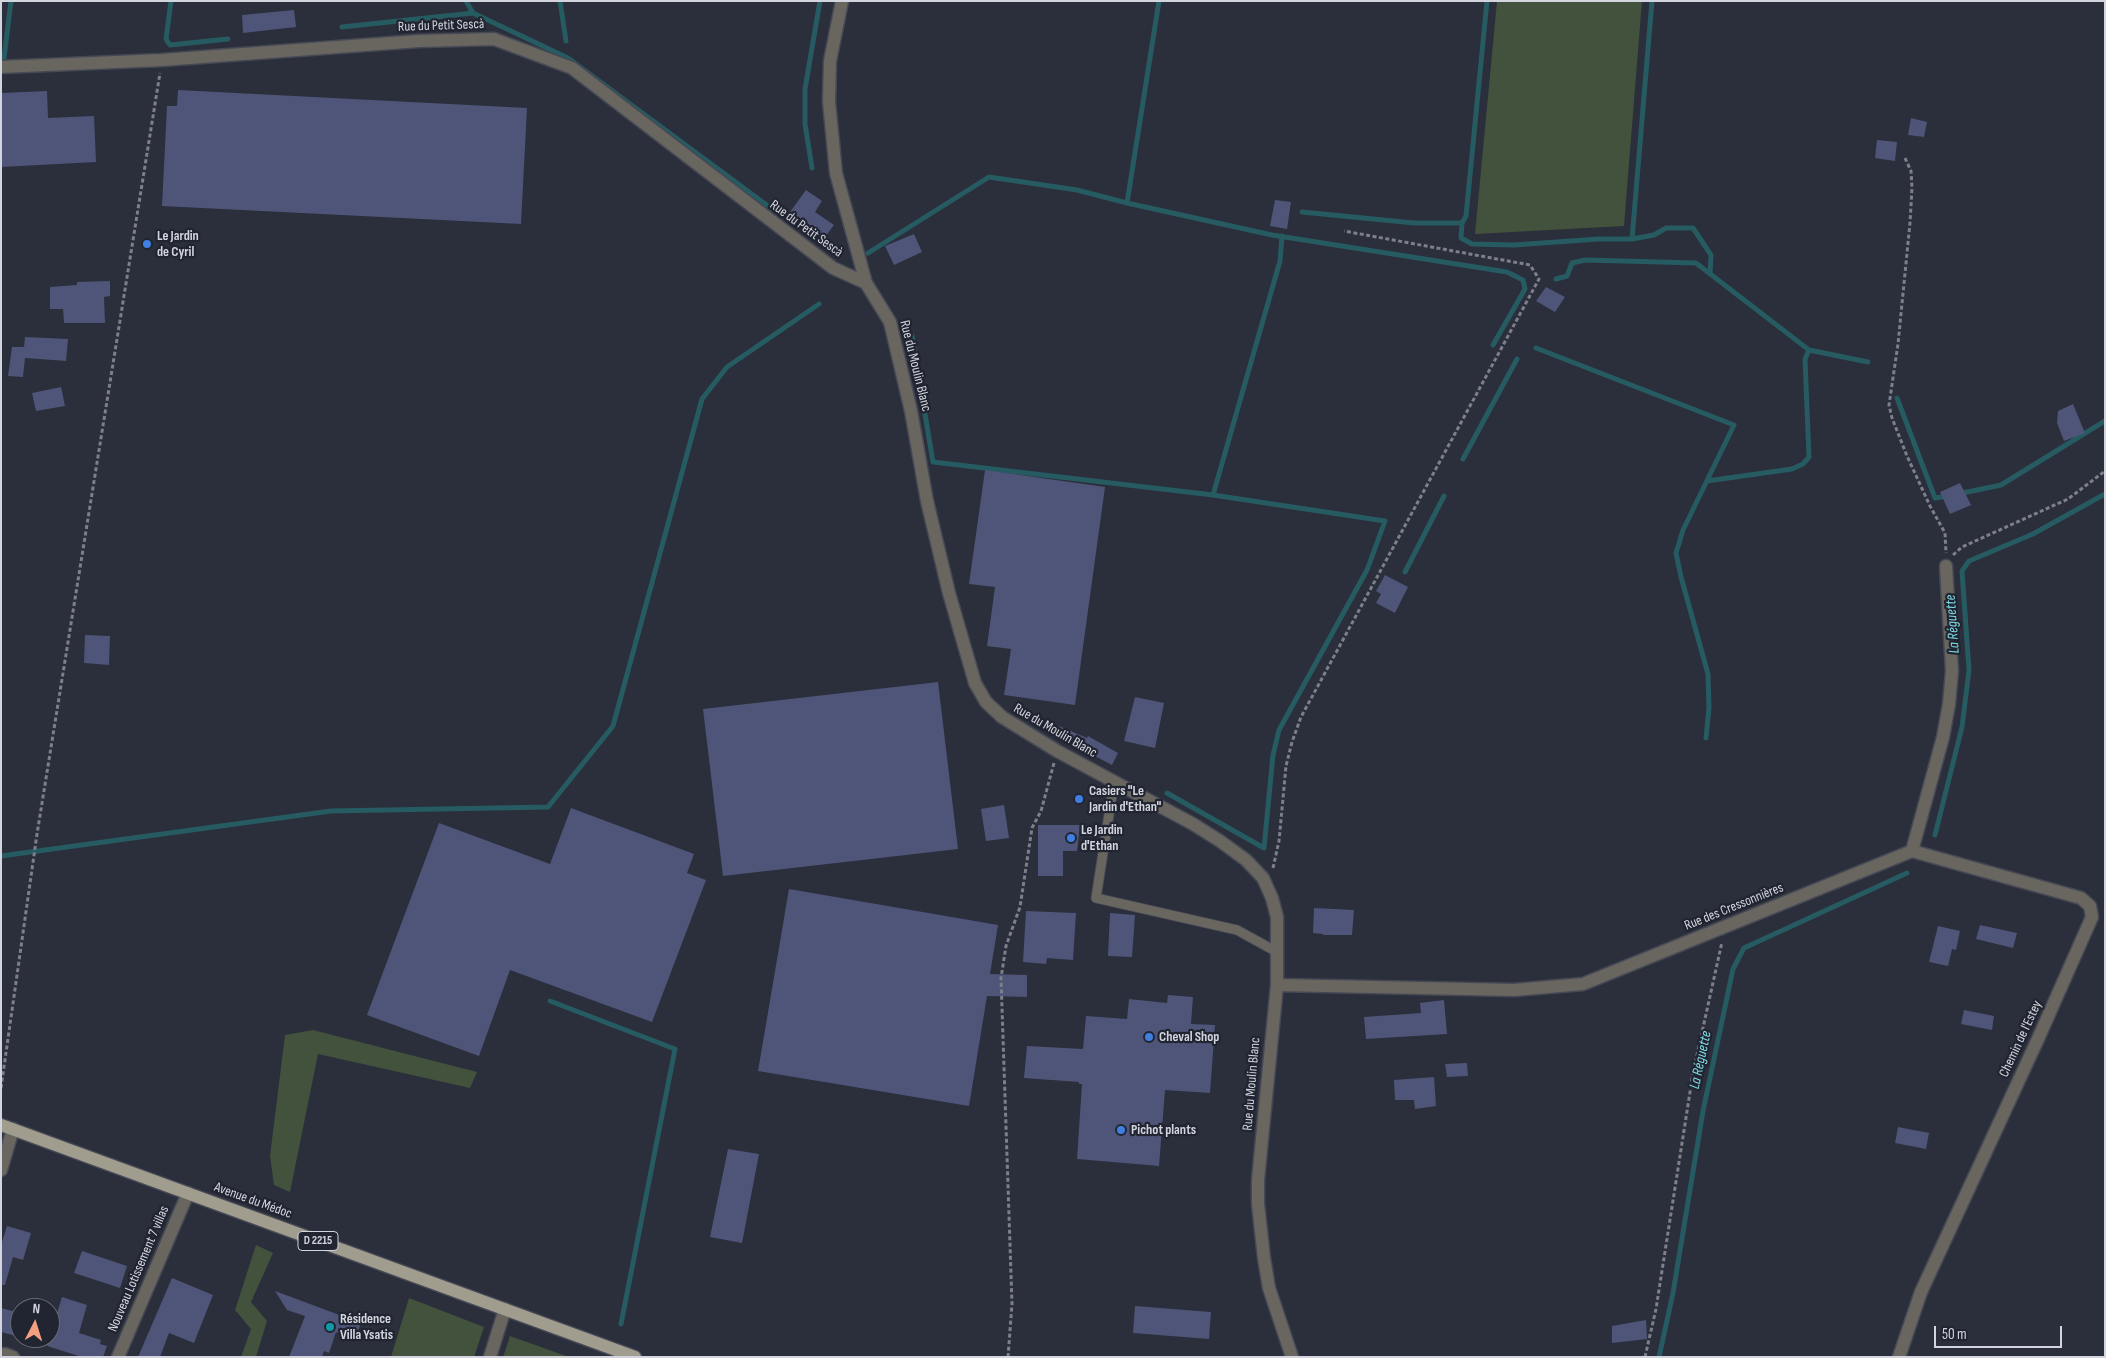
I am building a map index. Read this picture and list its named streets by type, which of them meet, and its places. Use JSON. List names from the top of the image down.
{
  "streets": {
    "main road": ["Avenue du Médoc", "D 2215"],
    "street": [
      "Rue du Petit Sescà",
      "Rue du Moulin Blanc",
      "Rue des Cressonnières",
      "Chemin de l'Estey",
      "Nouveau Lotissement 7 villas"
    ]
  },
  "crossings": [
    ["Rue du Petit Sescà", "Rue du Moulin Blanc"],
    ["Rue du Moulin Blanc", "Rue des Cressonnières"],
    ["Rue des Cressonnières", "Chemin de l'Estey"],
    ["Avenue du Médoc", "Nouveau Lotissement 7 villas"]
  ],
  "water": ["La Réguette"],
  "places": [
    "Le Jardin de Cyril",
    "Casiers \"Le Jardin d'Ethan\"",
    "Le Jardin d'Ethan",
    "Cheval Shop",
    "Pichot plants",
    "Résidence Villa Ysatis"
  ],
  "scale_bar": "50 m",
  "north": "top"
}
